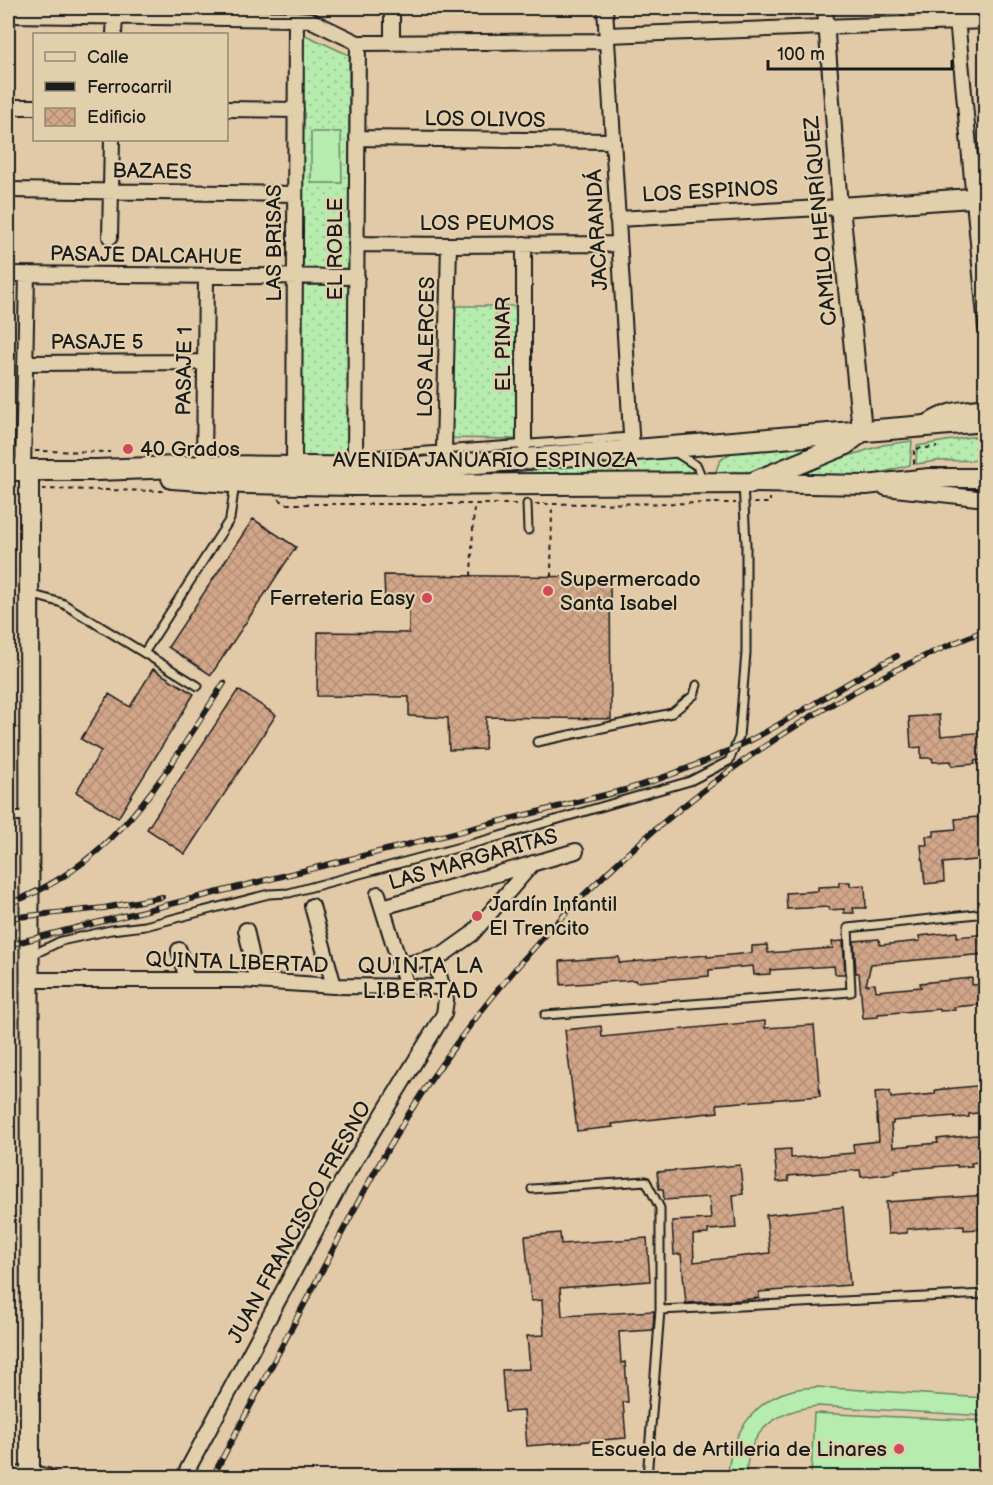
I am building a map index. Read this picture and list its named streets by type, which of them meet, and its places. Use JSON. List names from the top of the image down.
{
  "streets": {
    "main road": ["AVENIDA JANUARIO ESPINOZA"],
    "street": [
      "LOS OLIVOS",
      "BAZAES",
      "LOS ESPINOS",
      "CAMILO HENRÍQUEZ",
      "LOS PEUMOS",
      "JACARANDÁ",
      "LAS BRISAS",
      "EL ROBLE",
      "PASAJE DALCAHUE",
      "PASAJE 5",
      "EL PINAR",
      "LOS ALERCES",
      "PASAJE 1",
      "LAS MARGARITAS",
      "QUINTA LIBERTAD",
      "JUAN FRANCISCO FRESNO"
    ]
  },
  "crossings": [
    ["LOS OLIVOS", "JACARANDÁ"],
    ["LOS OLIVOS", "EL ROBLE"],
    ["BAZAES", "LAS BRISAS"],
    ["LOS ESPINOS", "CAMILO HENRÍQUEZ"],
    ["LOS ESPINOS", "JACARANDÁ"],
    ["CAMILO HENRÍQUEZ", "AVENIDA JANUARIO ESPINOZA"],
    ["LOS PEUMOS", "JACARANDÁ"],
    ["LOS PEUMOS", "EL ROBLE"],
    ["LOS PEUMOS", "EL PINAR"],
    ["LOS PEUMOS", "LOS ALERCES"],
    ["JACARANDÁ", "AVENIDA JANUARIO ESPINOZA"],
    ["LAS BRISAS", "PASAJE DALCAHUE"],
    ["LAS BRISAS", "AVENIDA JANUARIO ESPINOZA"],
    ["EL ROBLE", "PASAJE DALCAHUE"],
    ["PASAJE DALCAHUE", "PASAJE 1"],
    ["PASAJE 5", "PASAJE 1"],
    ["PASAJE 1", "AVENIDA JANUARIO ESPINOZA"],
    ["QUINTA LIBERTAD", "JUAN FRANCISCO FRESNO"]
  ],
  "districts": ["QUINTA LA LIBERTAD"],
  "places": [
    "40 Grados",
    "Supermercado Santa Isabel",
    "Ferreteria Easy",
    "Jardín Infantil El Trencito",
    "Escuela de Artilleria de Linares"
  ],
  "legend": ["Calle", "Ferrocarril", "Edificio"],
  "scale_bar": "100 m"
}
